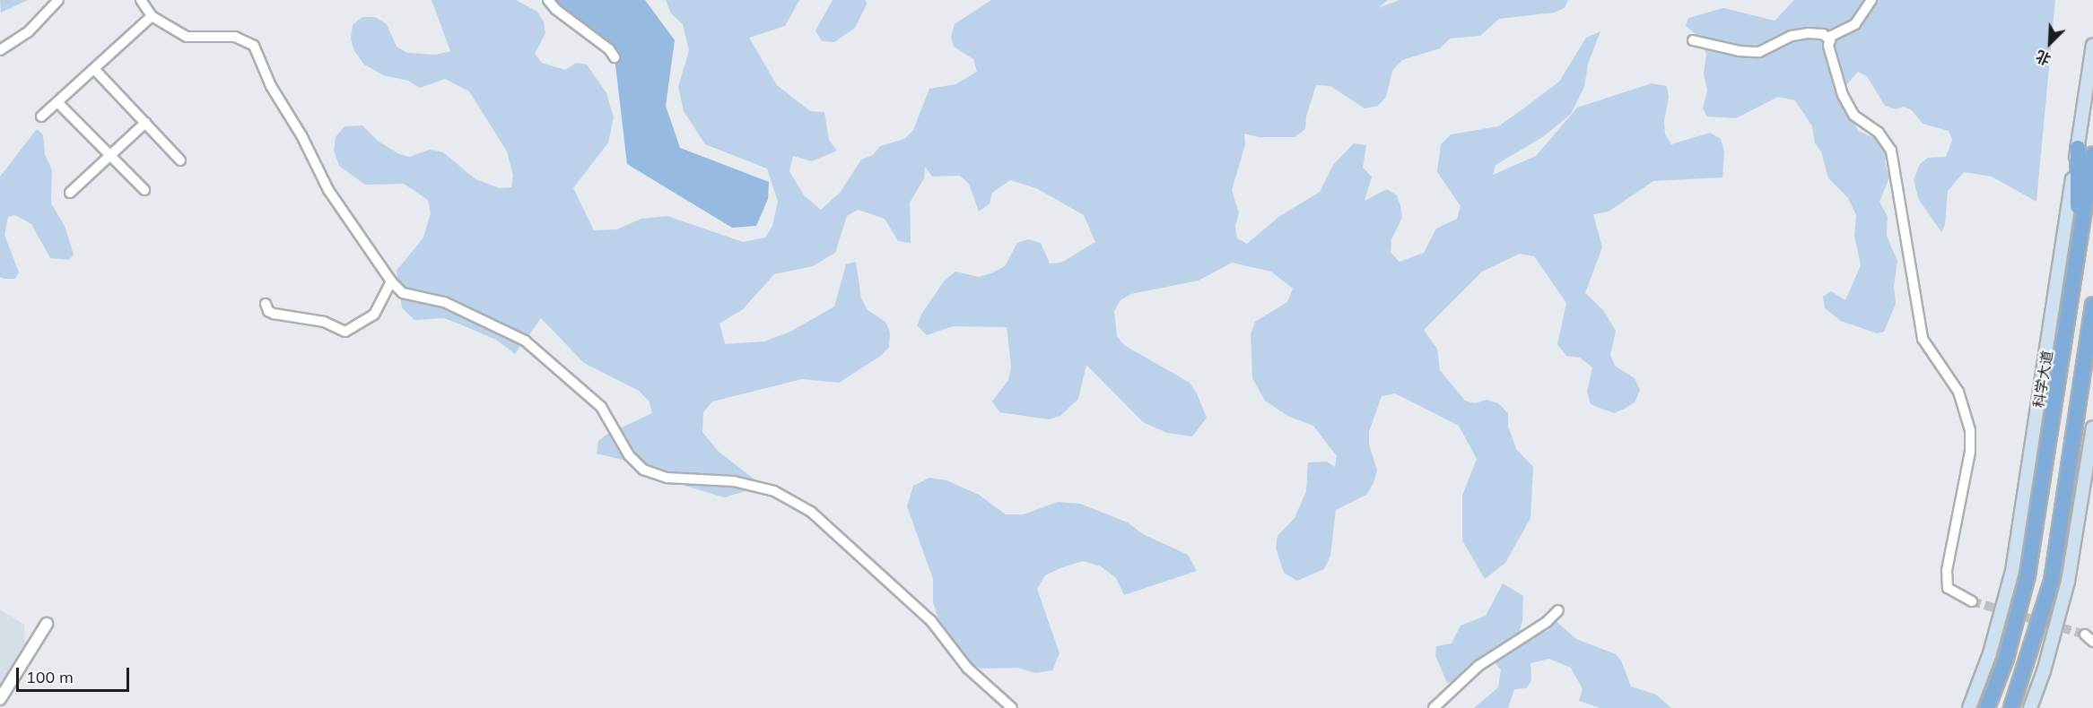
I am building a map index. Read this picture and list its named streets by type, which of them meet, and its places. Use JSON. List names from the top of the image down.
{
  "streets": {
    "highway": ["科学大道"]
  },
  "scale_bar": "100 m",
  "north": "bottom left"
}
